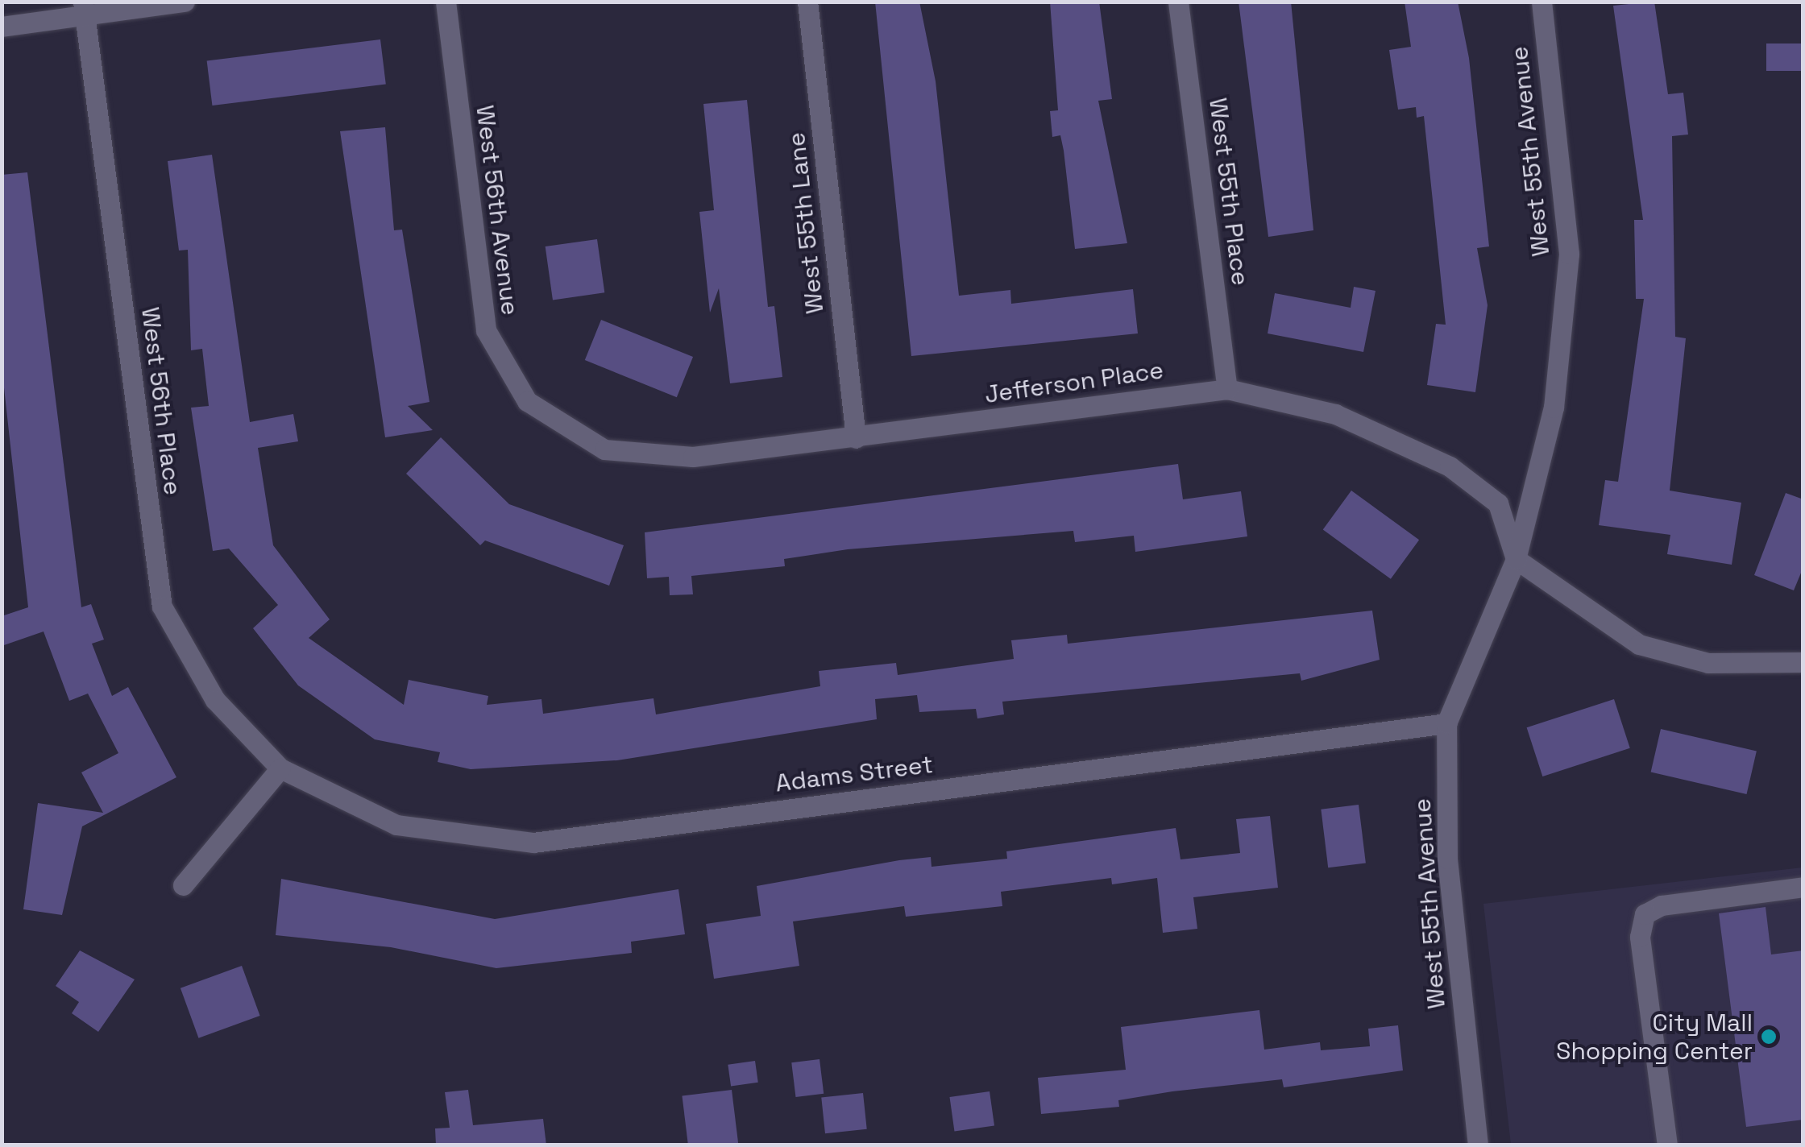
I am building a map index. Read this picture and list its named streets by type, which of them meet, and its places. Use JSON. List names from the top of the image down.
{
  "streets": {
    "street": [
      "West 55th Avenue",
      "West 55th Place",
      "West 56th Avenue",
      "West 55th Lane",
      "Jefferson Place",
      "West 56th Place",
      "Adams Street"
    ]
  },
  "crossings": [
    ["West 55th Avenue", "Jefferson Place"],
    ["West 55th Avenue", "Adams Street"],
    ["West 55th Place", "Jefferson Place"],
    ["West 56th Avenue", "Jefferson Place"],
    ["West 55th Lane", "Jefferson Place"],
    ["West 56th Place", "Adams Street"]
  ],
  "places": ["City Mall Shopping Center"]
}
